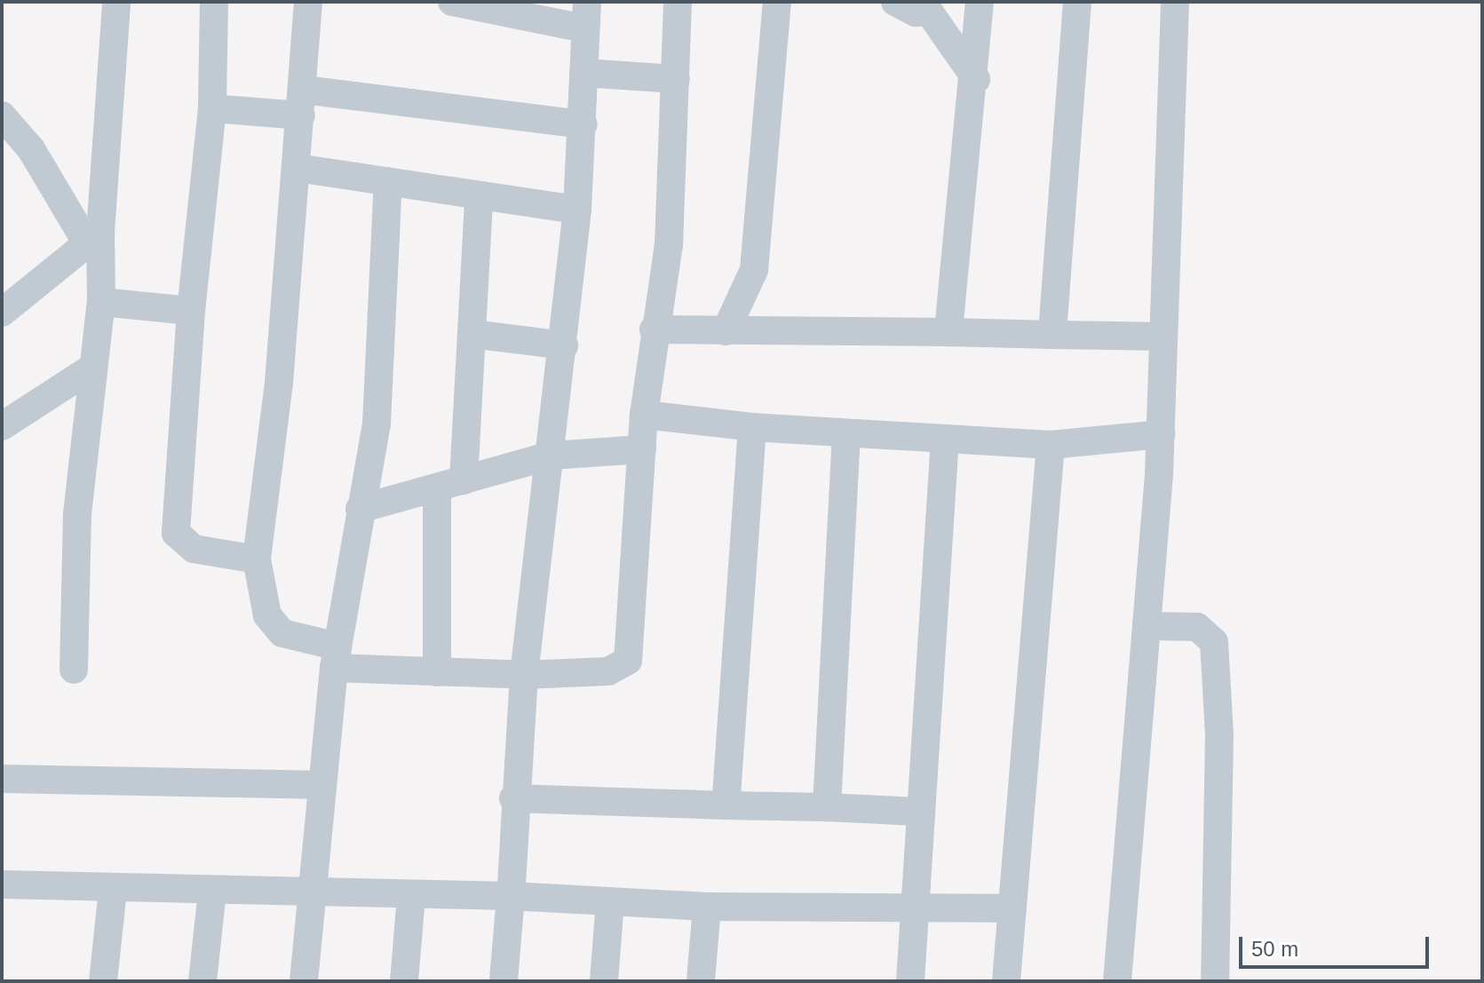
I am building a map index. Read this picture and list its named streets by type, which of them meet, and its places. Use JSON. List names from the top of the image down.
{
  "scale_bar": "50 m"
}
